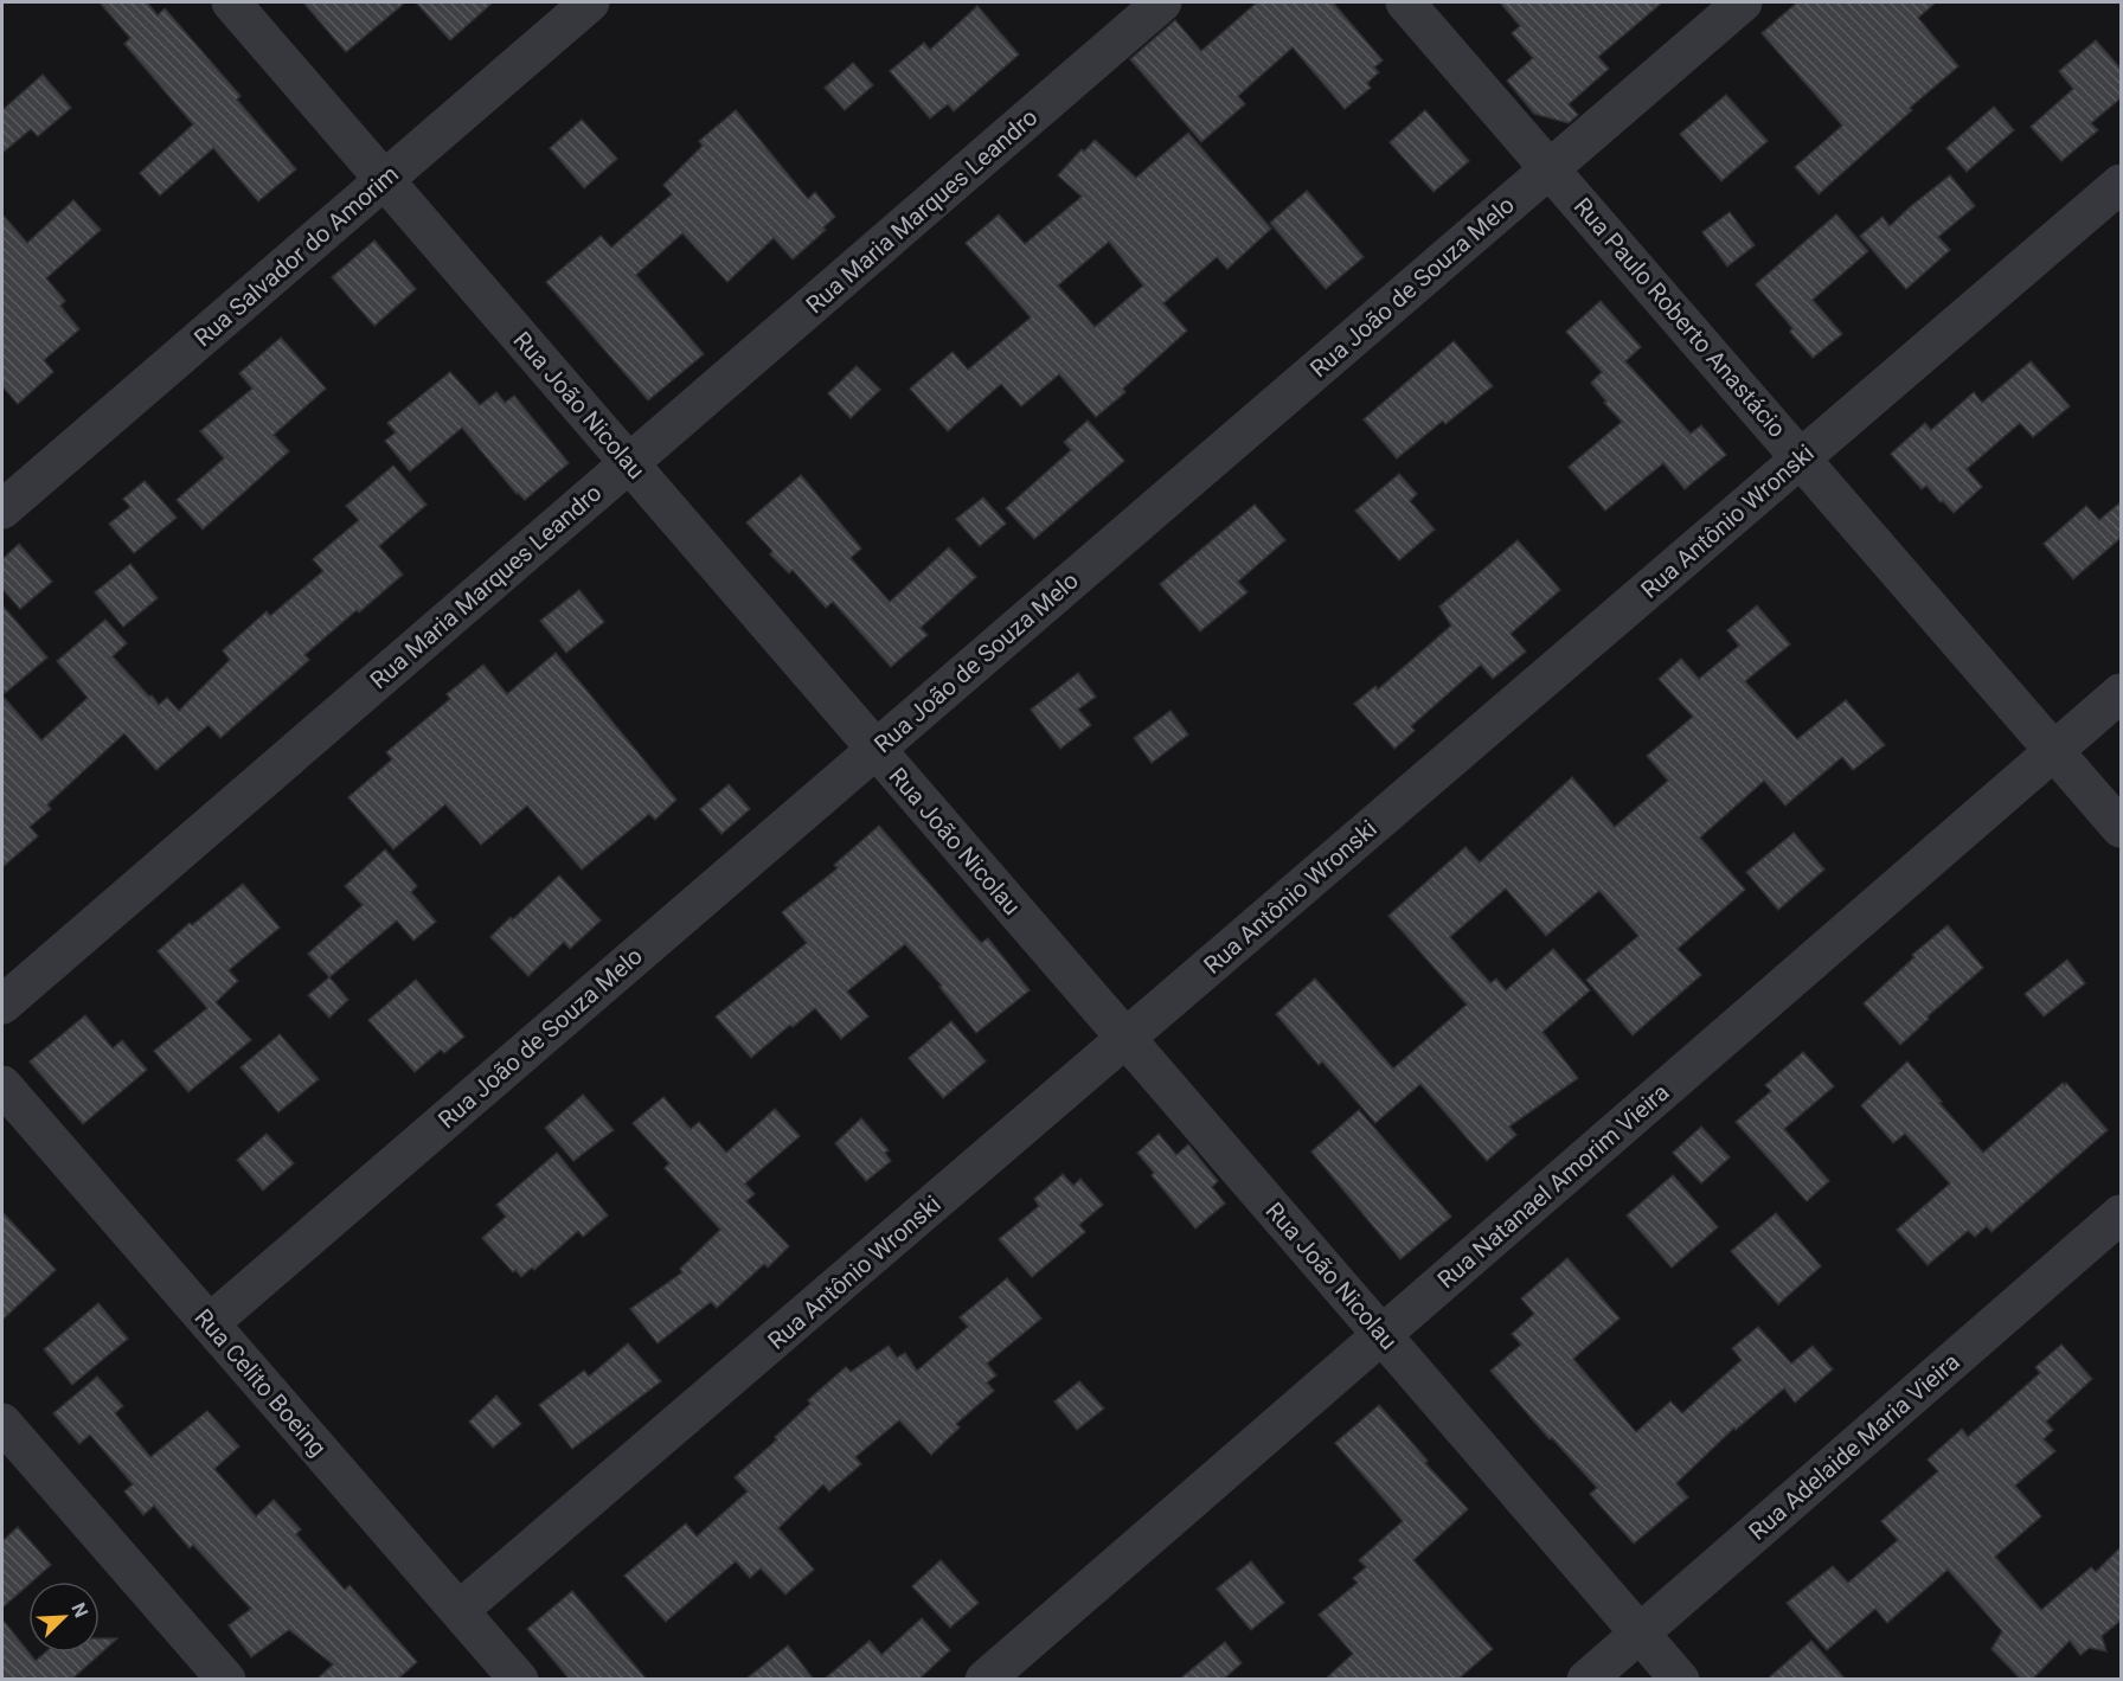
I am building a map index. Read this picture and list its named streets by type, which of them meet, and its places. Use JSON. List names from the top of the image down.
{
  "streets": {
    "street": [
      "Rua Maria Marques Leandro",
      "Rua Salvador do Amorim",
      "Rua João de Souza Melo",
      "Rua Paulo Roberto Anastácio",
      "Rua João Nicolau",
      "Rua Antônio Wronski",
      "Rua Natanael Amorim Vieira",
      "Rua Celito Boeing",
      "Rua Adelaide Maria Vieira"
    ]
  },
  "crossings": [
    ["Rua Maria Marques Leandro", "Rua João Nicolau"],
    ["Rua Salvador do Amorim", "Rua João Nicolau"],
    ["Rua João de Souza Melo", "Rua Paulo Roberto Anastácio"],
    ["Rua João de Souza Melo", "Rua João Nicolau"],
    ["Rua João de Souza Melo", "Rua Celito Boeing"],
    ["Rua Paulo Roberto Anastácio", "Rua Antônio Wronski"],
    ["Rua Paulo Roberto Anastácio", "Rua Natanael Amorim Vieira"],
    ["Rua João Nicolau", "Rua Antônio Wronski"],
    ["Rua João Nicolau", "Rua Natanael Amorim Vieira"],
    ["Rua João Nicolau", "Rua Adelaide Maria Vieira"],
    ["Rua Antônio Wronski", "Rua Celito Boeing"]
  ],
  "north": "top right"
}
